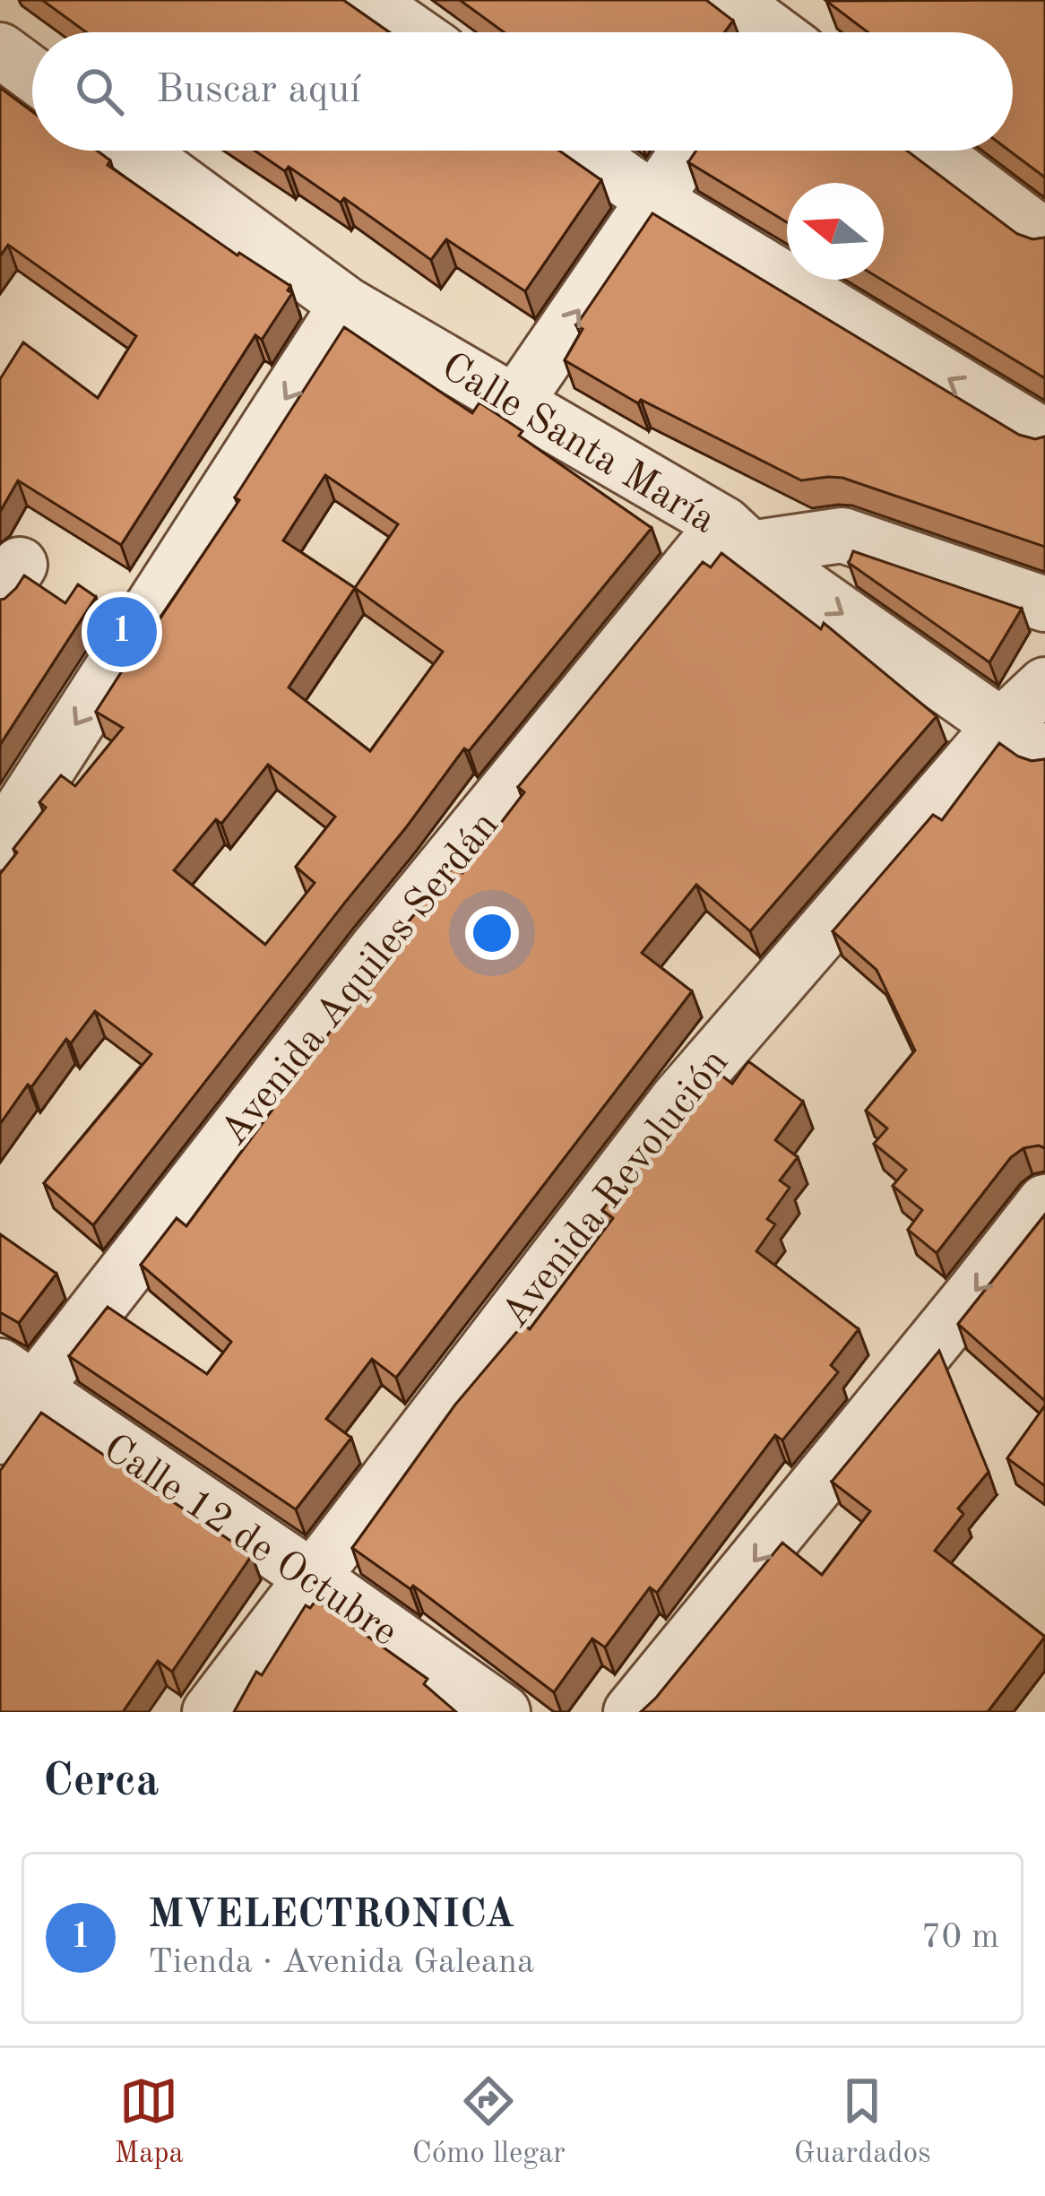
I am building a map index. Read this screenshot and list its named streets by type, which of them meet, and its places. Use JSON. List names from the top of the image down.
{
  "streets": {
    "street": [
      "Calle Santa María",
      "Avenida Aquiles Serdán",
      "Avenida Revolución",
      "Calle 12 de Octubre"
    ]
  },
  "crossings": [
    ["Calle Santa María", "Avenida Aquiles Serdán"],
    ["Calle Santa María", "Avenida Revolución"],
    ["Avenida Aquiles Serdán", "Calle 12 de Octubre"],
    ["Avenida Revolución", "Calle 12 de Octubre"]
  ],
  "north": "left",
  "page": {
    "search": "Buscar aquí",
    "pins": "1",
    "heading": "Cerca",
    "list": [
      {
        "mark": "1",
        "name": "MVELECTRONICA",
        "note": "Tienda · Avenida Galeana",
        "value": "70 m"
      }
    ],
    "nav": ["Mapa", "Cómo llegar", "Guardados"]
  }
}
